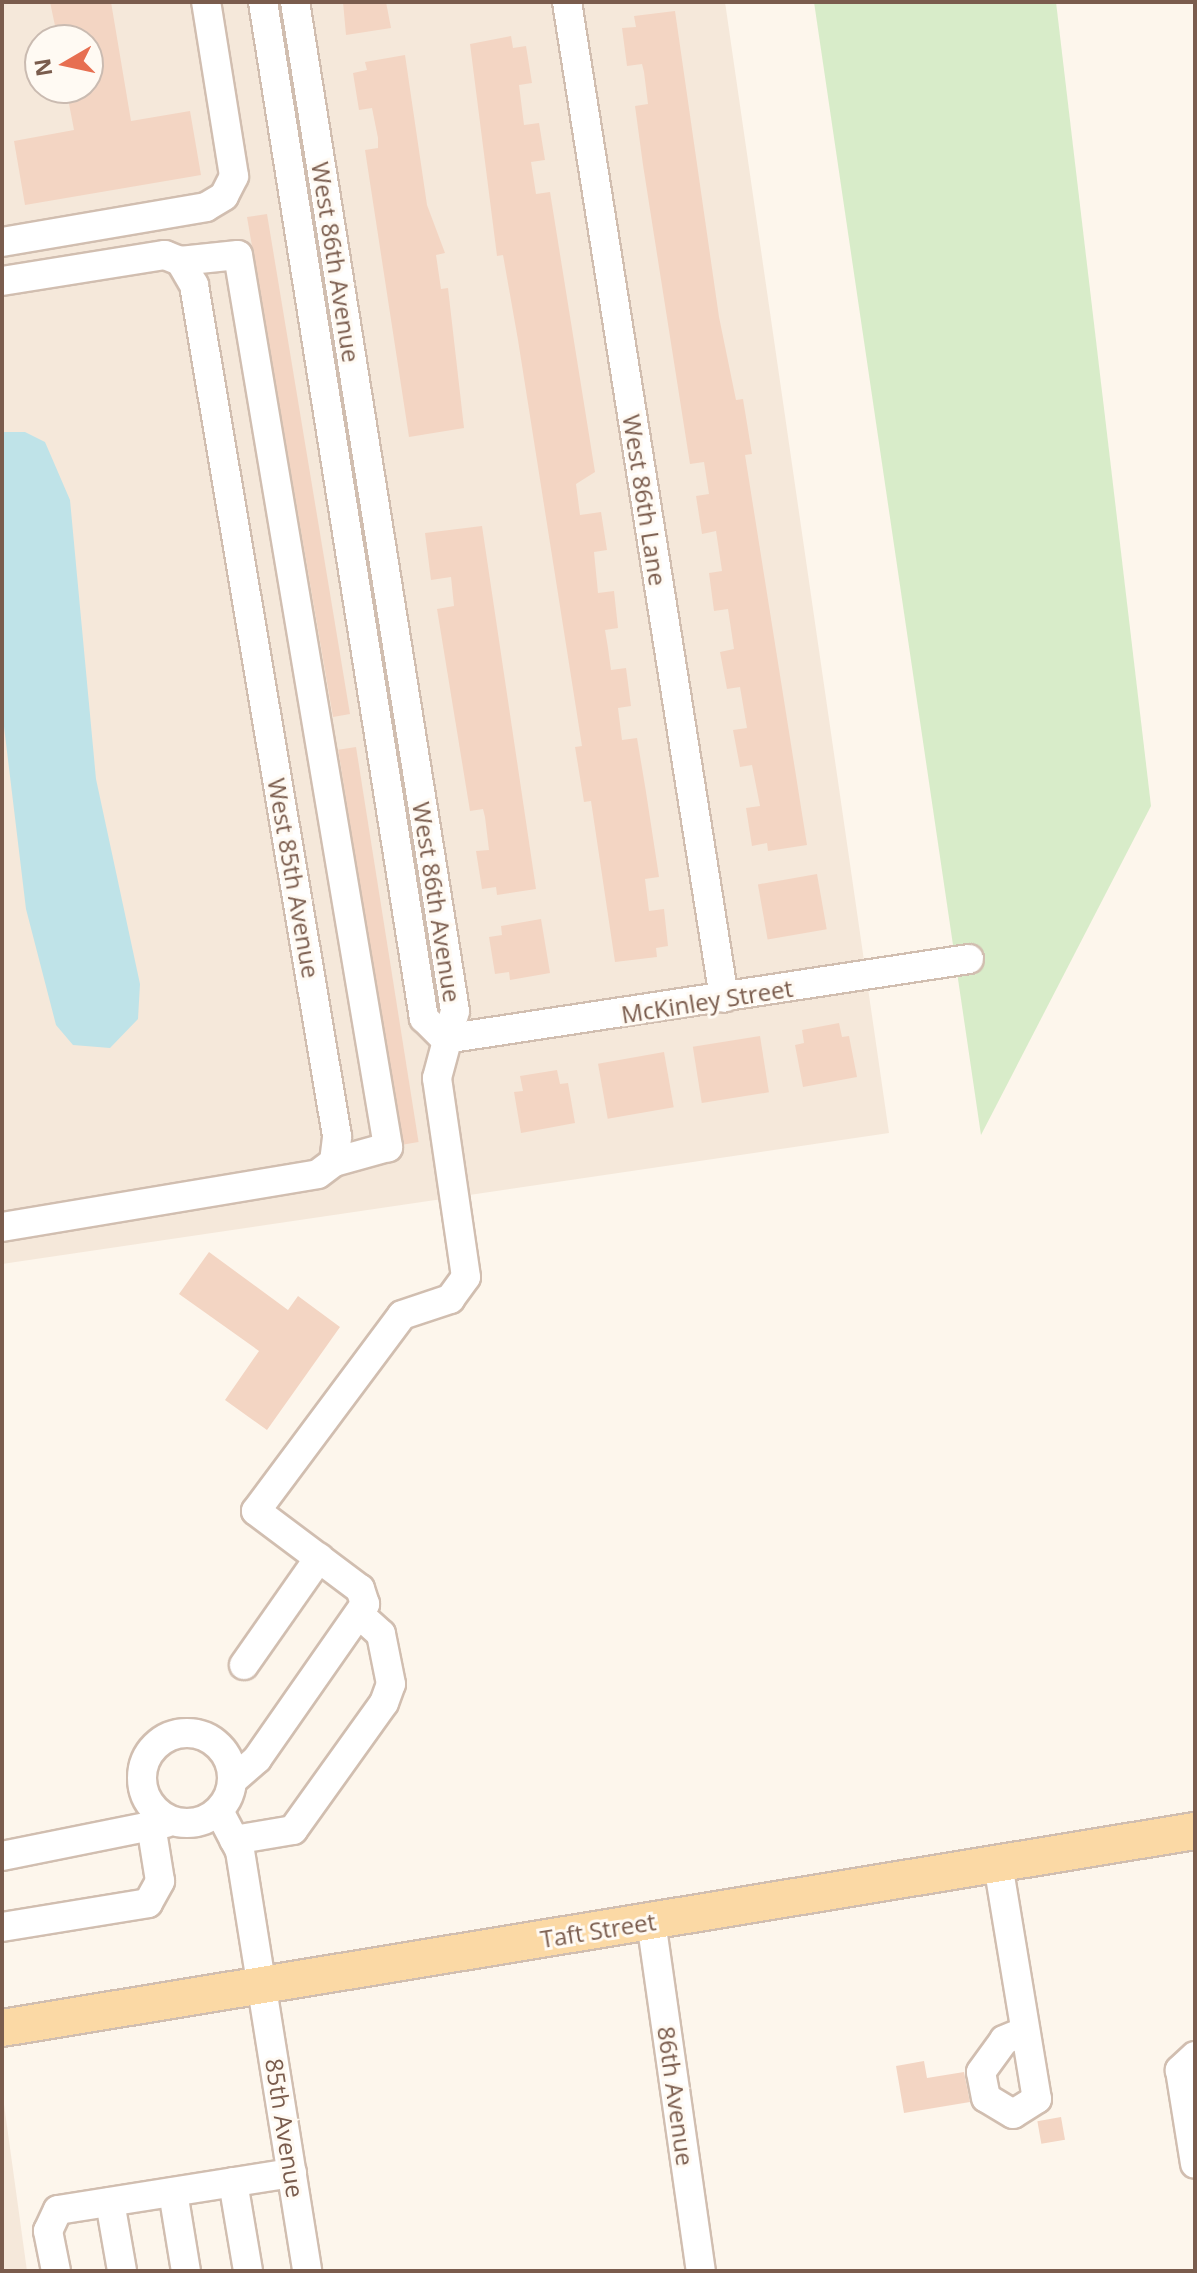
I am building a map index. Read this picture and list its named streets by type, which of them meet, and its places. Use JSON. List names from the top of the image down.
{
  "streets": {
    "main road": ["Taft Street"],
    "street": [
      "West 86th Avenue",
      "West 86th Lane",
      "West 85th Avenue",
      "McKinley Street",
      "86th Avenue",
      "85th Avenue"
    ]
  },
  "crossings": [
    ["West 86th Avenue", "McKinley Street"],
    ["West 86th Lane", "McKinley Street"],
    ["Taft Street", "86th Avenue"],
    ["Taft Street", "85th Avenue"]
  ],
  "north": "left"
}
